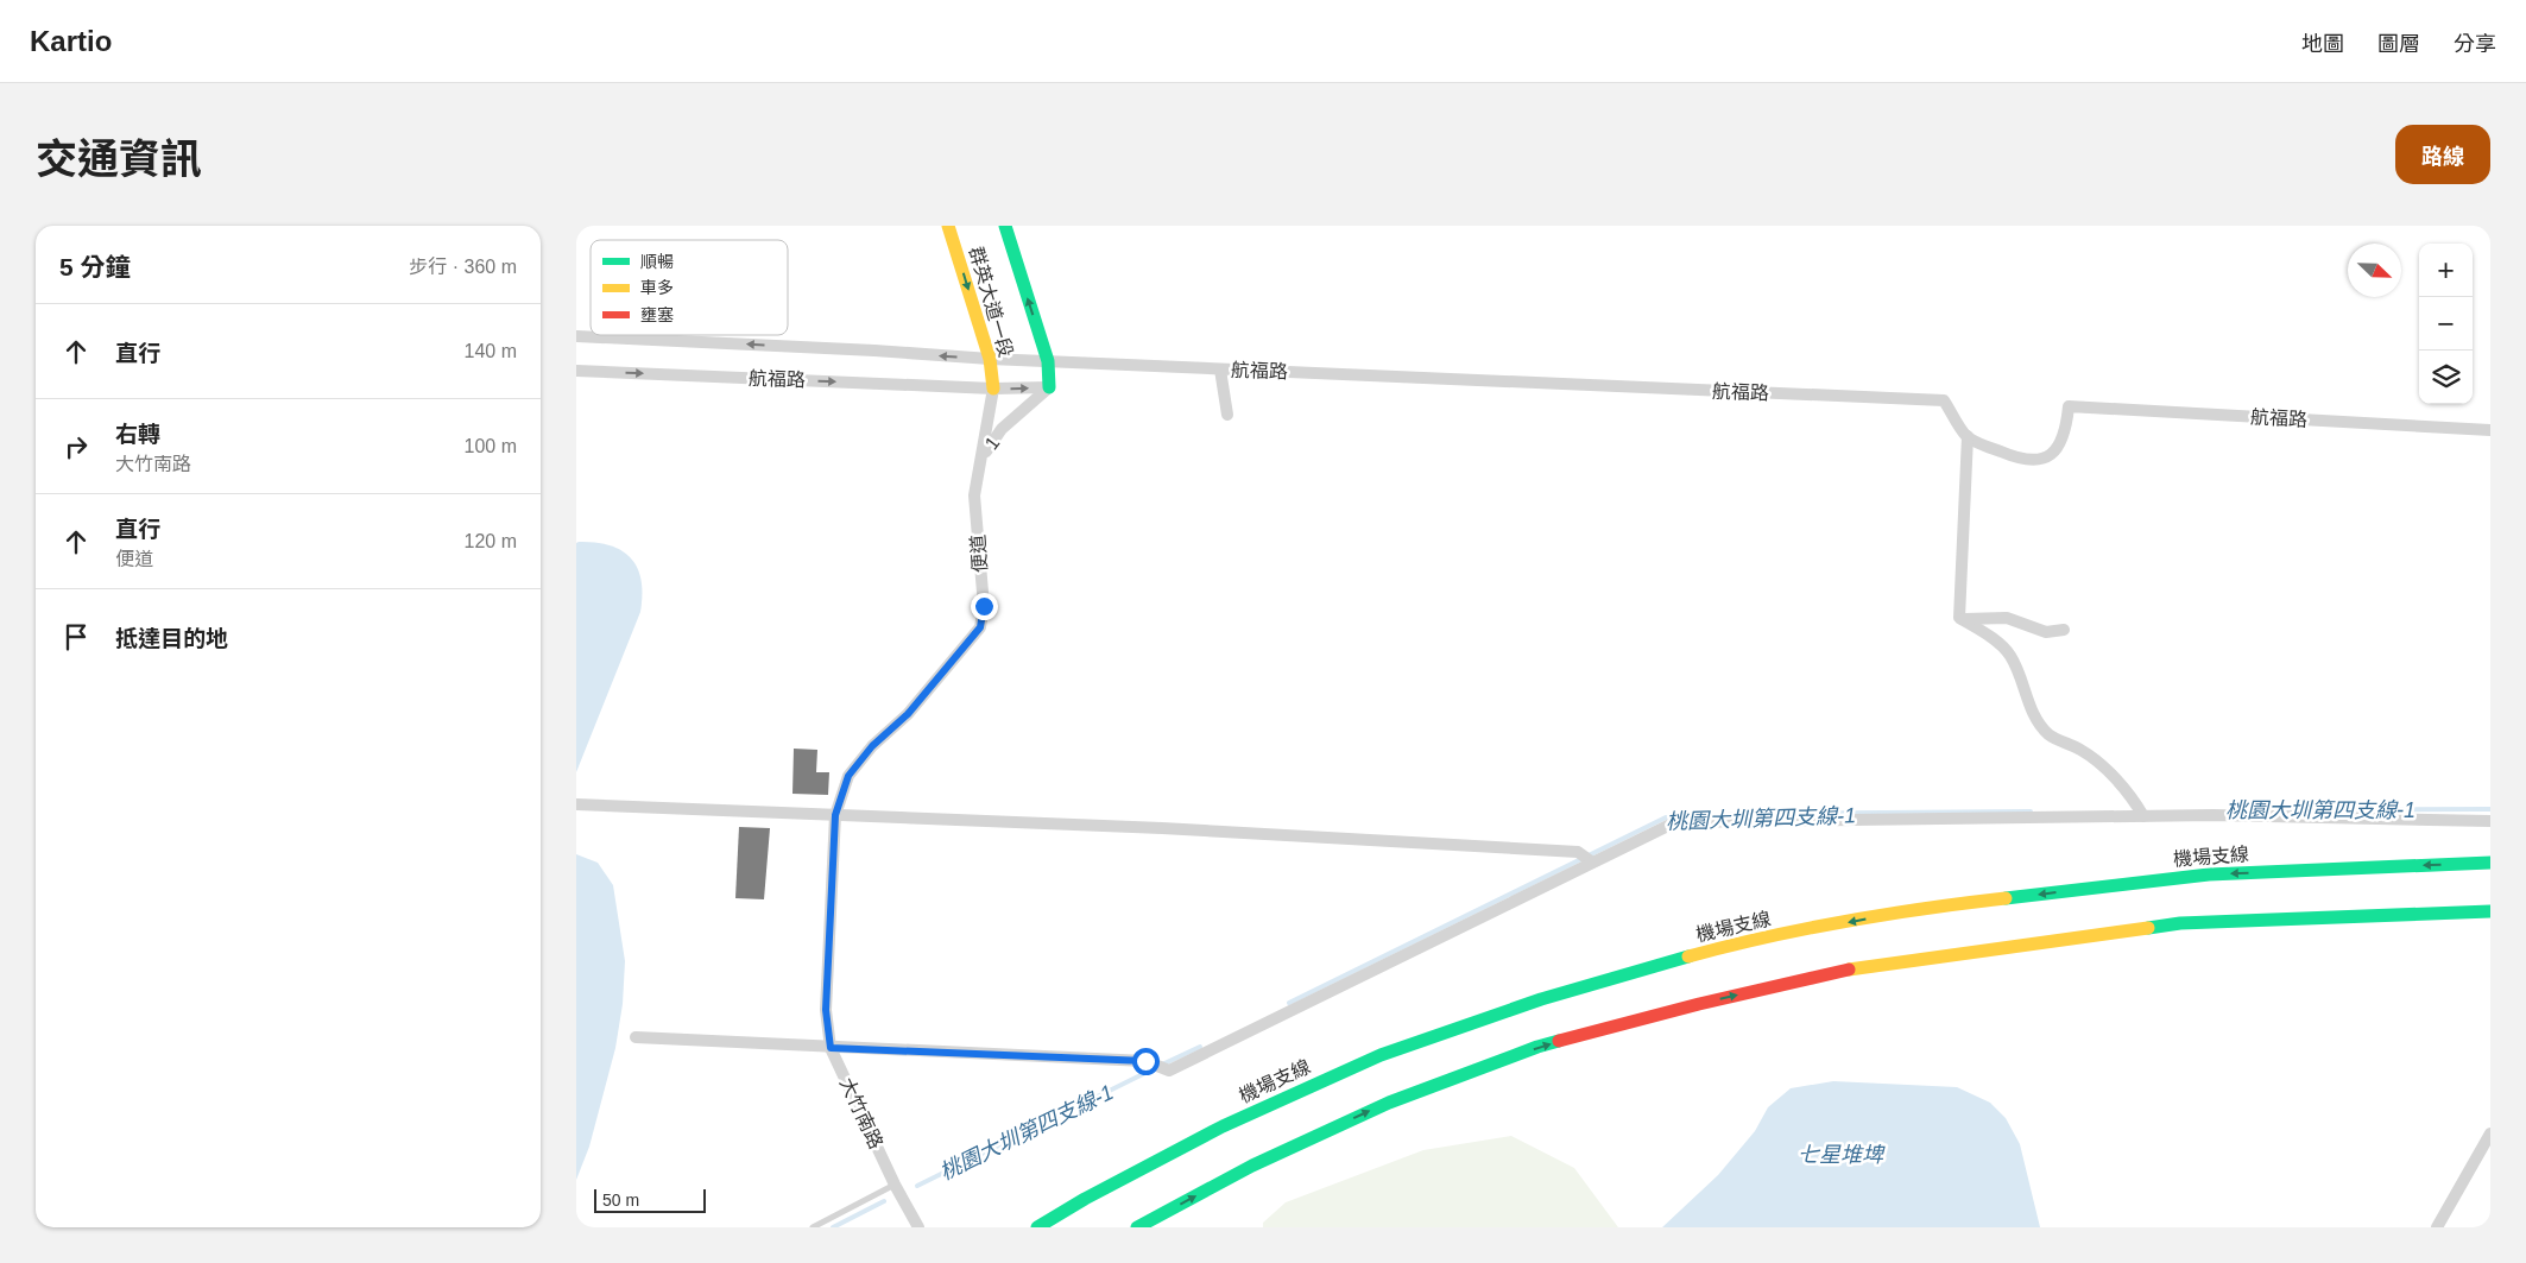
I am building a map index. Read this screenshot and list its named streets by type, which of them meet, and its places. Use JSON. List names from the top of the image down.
{
  "streets": {
    "main road": ["群英大道一段", "機場支線"],
    "street": [
      "航福路",
      "1",
      "便道",
      "大竹南路"
    ]
  },
  "crossings": [
    ["群英大道一段", "航福路"],
    ["群英大道一段", "1"],
    ["航福路", "1"],
    ["1", "便道"],
    ["便道", "大竹南路"]
  ],
  "water": ["桃園大圳第四支線-1", "七星堆埤"],
  "legend": ["順暢", "車多", "壅塞"],
  "scale_bar": "50 m",
  "north": "bottom right",
  "page": {
    "header": "Kartio",
    "nav": ["地圖", "圖層", "分享"],
    "title": "交通資訊",
    "buttons": "路線",
    "heading": ["5 分鐘", "步行 · 360 m"],
    "map_buttons": ["+", "−"],
    "list": [
      ["直行", "140 m"],
      ["右轉", "大竹南路", "100 m"],
      ["直行", "便道", "120 m"],
      "抵達目的地"
    ],
    "scale": "50 m"
  }
}
